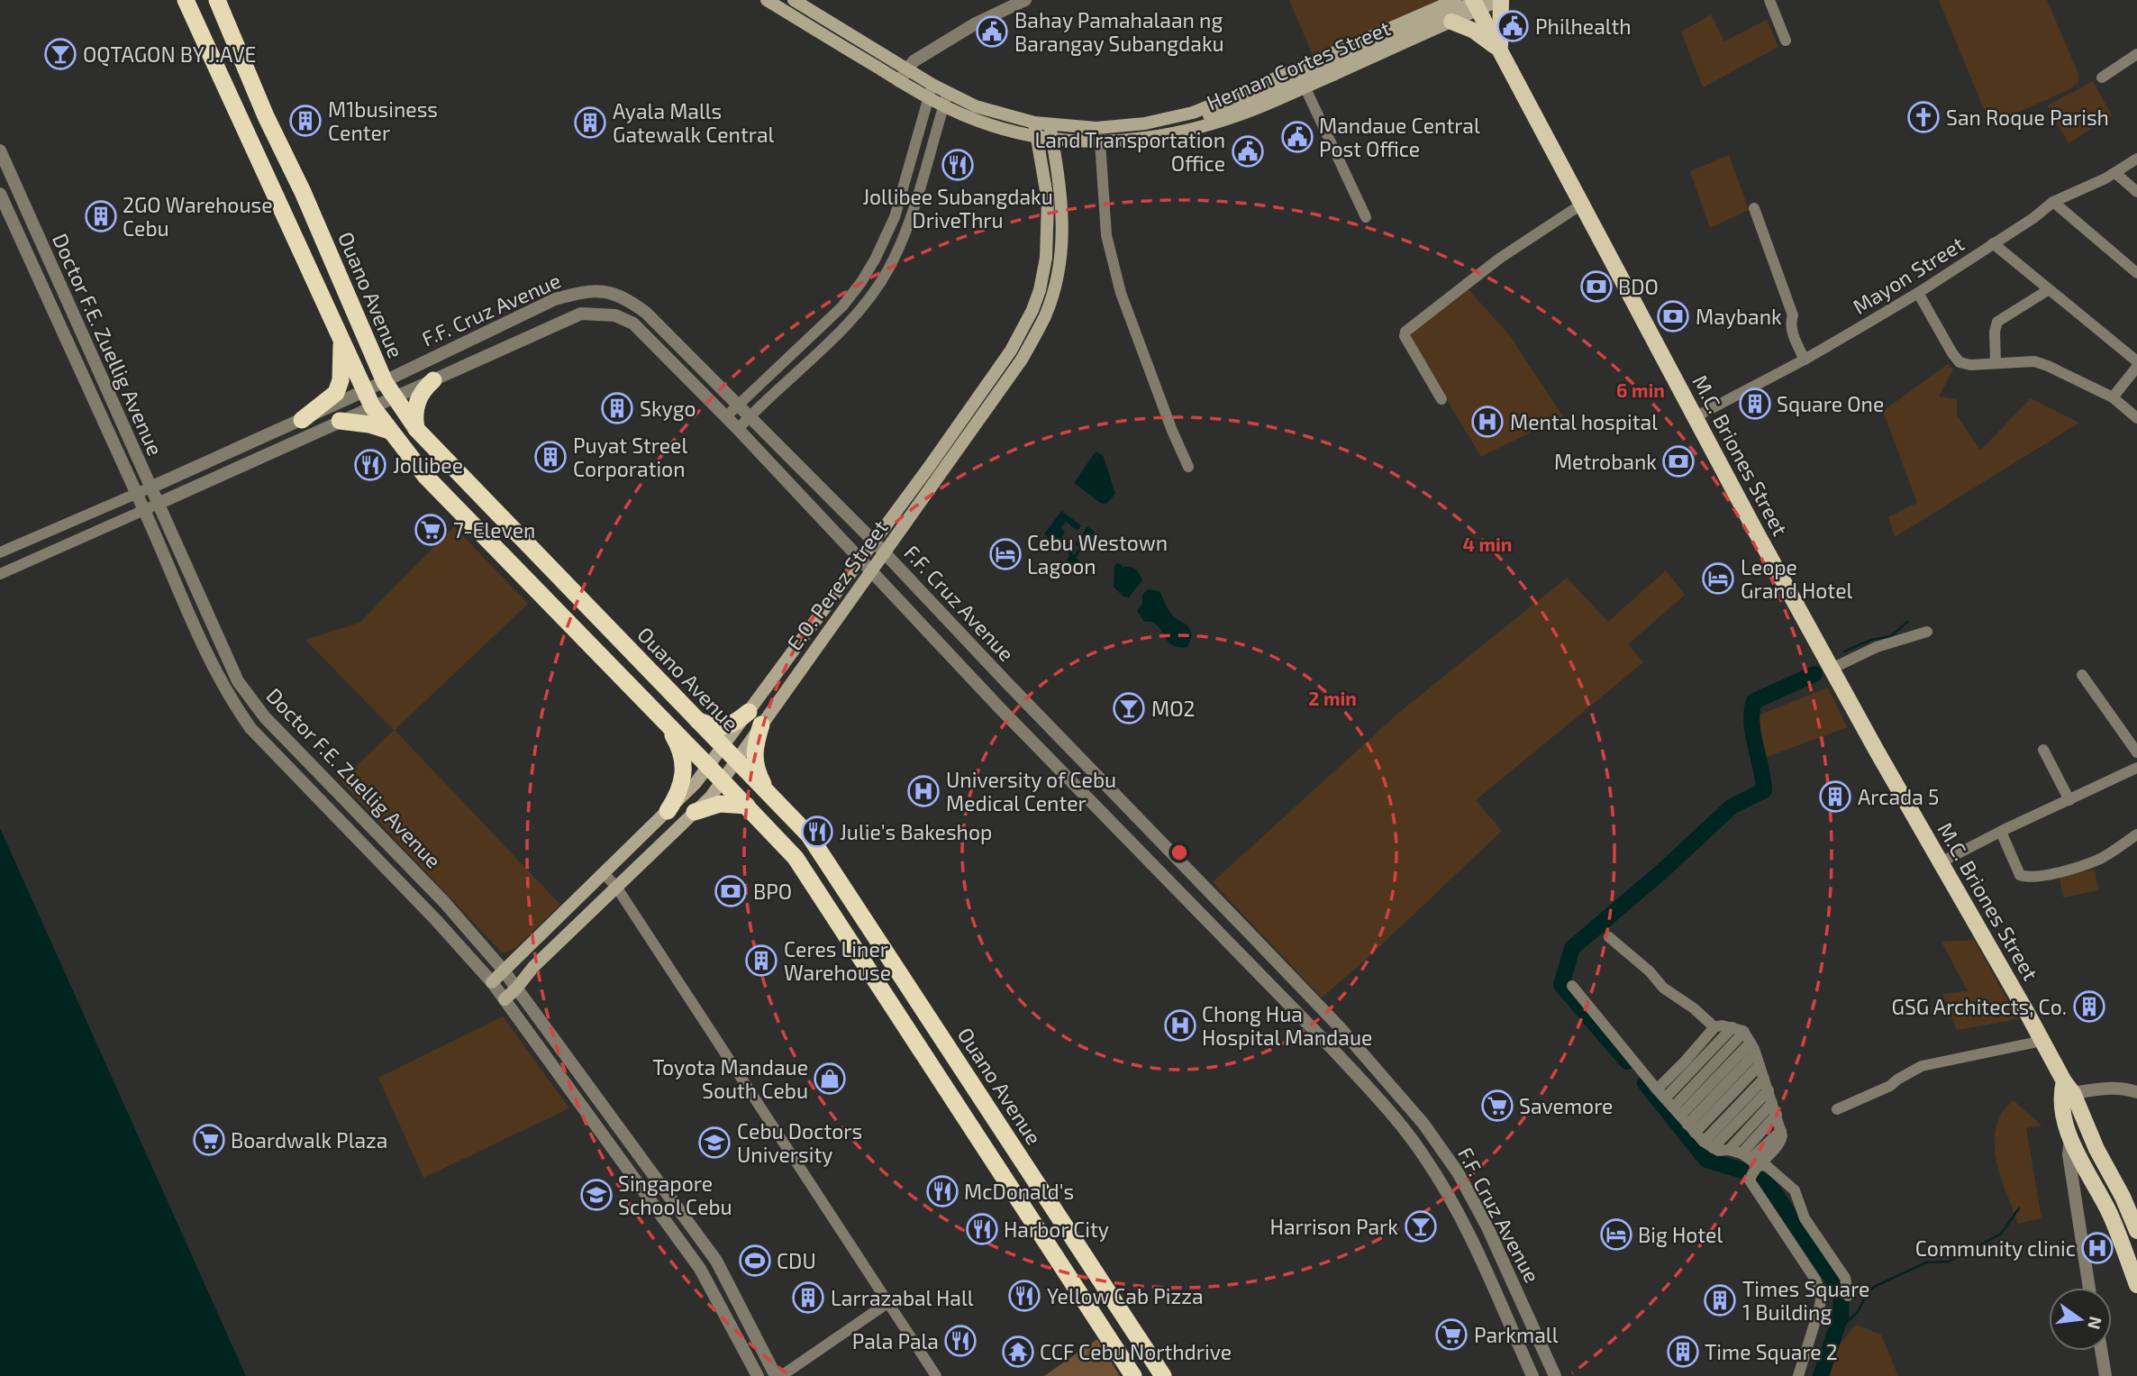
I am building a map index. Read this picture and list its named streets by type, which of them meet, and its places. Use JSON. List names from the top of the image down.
{
  "streets": {
    "highway": ["Ouano Avenue"],
    "main road": ["Hernan Cortes Street", "M.C. Briones Street", "E.O. Perez Street"],
    "street": ["Mayon Street", "F.F. Cruz Avenue", "Doctor F.E. Zuellig Avenue"]
  },
  "crossings": [
    ["Hernan Cortes Street", "M.C. Briones Street"],
    ["Hernan Cortes Street", "E.O. Perez Street"],
    ["Mayon Street", "M.C. Briones Street"],
    ["Ouano Avenue", "F.F. Cruz Avenue"],
    ["Ouano Avenue", "E.O. Perez Street"],
    ["F.F. Cruz Avenue", "Doctor F.E. Zuellig Avenue"],
    ["F.F. Cruz Avenue", "E.O. Perez Street"],
    ["Doctor F.E. Zuellig Avenue", "E.O. Perez Street"]
  ],
  "places": {
    "public building": [
      "Philhealth",
      "Bahay Pamahalaan ng Barangay Subangdaku",
      "Mandaue Central Post Office",
      "Land Transportation Office"
    ],
    "bar": ["OQTAGON BY J.AVE", "MO2", "Harrison Park"],
    "church": ["San Roque Parish"],
    "building": [
      "M1business Center",
      "Ayala Malls Gatewalk Central",
      "2GO Warehouse Cebu",
      "Square One",
      "Skygo",
      "Puyat Streel Corporation",
      "Arcada 5",
      "Ceres Liner Warehouse",
      "GSG Architects, Co.",
      "Larrazabal Hall",
      "Times Square 1 Building",
      "Time Square 2"
    ],
    "restaurant": [
      "Jollibee Subangdaku DriveThru",
      "Jollibee",
      "Julie's Bakeshop",
      "McDonald's",
      "Harbor City",
      "Yellow Cab Pizza",
      "Pala Pala"
    ],
    "bank": [
      "BDO",
      "Maybank",
      "Metrobank",
      "BPO"
    ],
    "hospital": [
      "Mental hospital",
      "University of Cebu Medical Center",
      "Chong Hua Hospital Mandaue",
      "Community clinic"
    ],
    "supermarket": [
      "7-Eleven",
      "Savemore",
      "Boardwalk Plaza",
      "Parkmall"
    ],
    "hotel": ["Cebu Westown Lagoon", "Leope Grand Hotel", "Big Hotel"],
    "shop": ["Toyota Mandaue South Cebu"],
    "school or university": ["Cebu Doctors University", "Singapore School Cebu"],
    "sports": ["CDU"],
    "temple": ["CCF Cebu Northdrive"]
  },
  "north": "right",
  "rings": ["6 min", "4 min", "2 min"]
}
